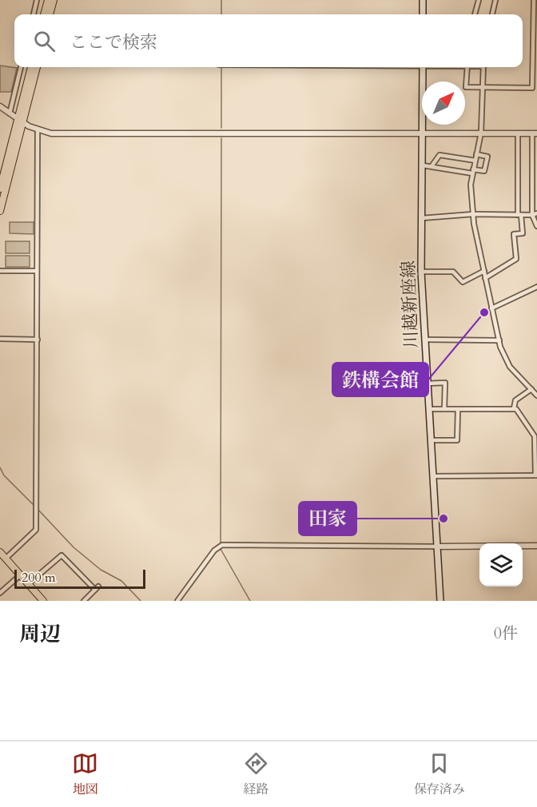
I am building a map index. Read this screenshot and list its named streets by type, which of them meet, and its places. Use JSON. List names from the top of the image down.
{
  "streets": {
    "main road": ["川越新座線"]
  },
  "places": ["鉄構会館", "田家"],
  "scale_bar": "200 m",
  "north": "top right",
  "page": {
    "search": "ここで検索",
    "scale": "200 m",
    "heading": ["周辺", "0件"],
    "nav": ["地図", "経路", "保存済み"]
  }
}
